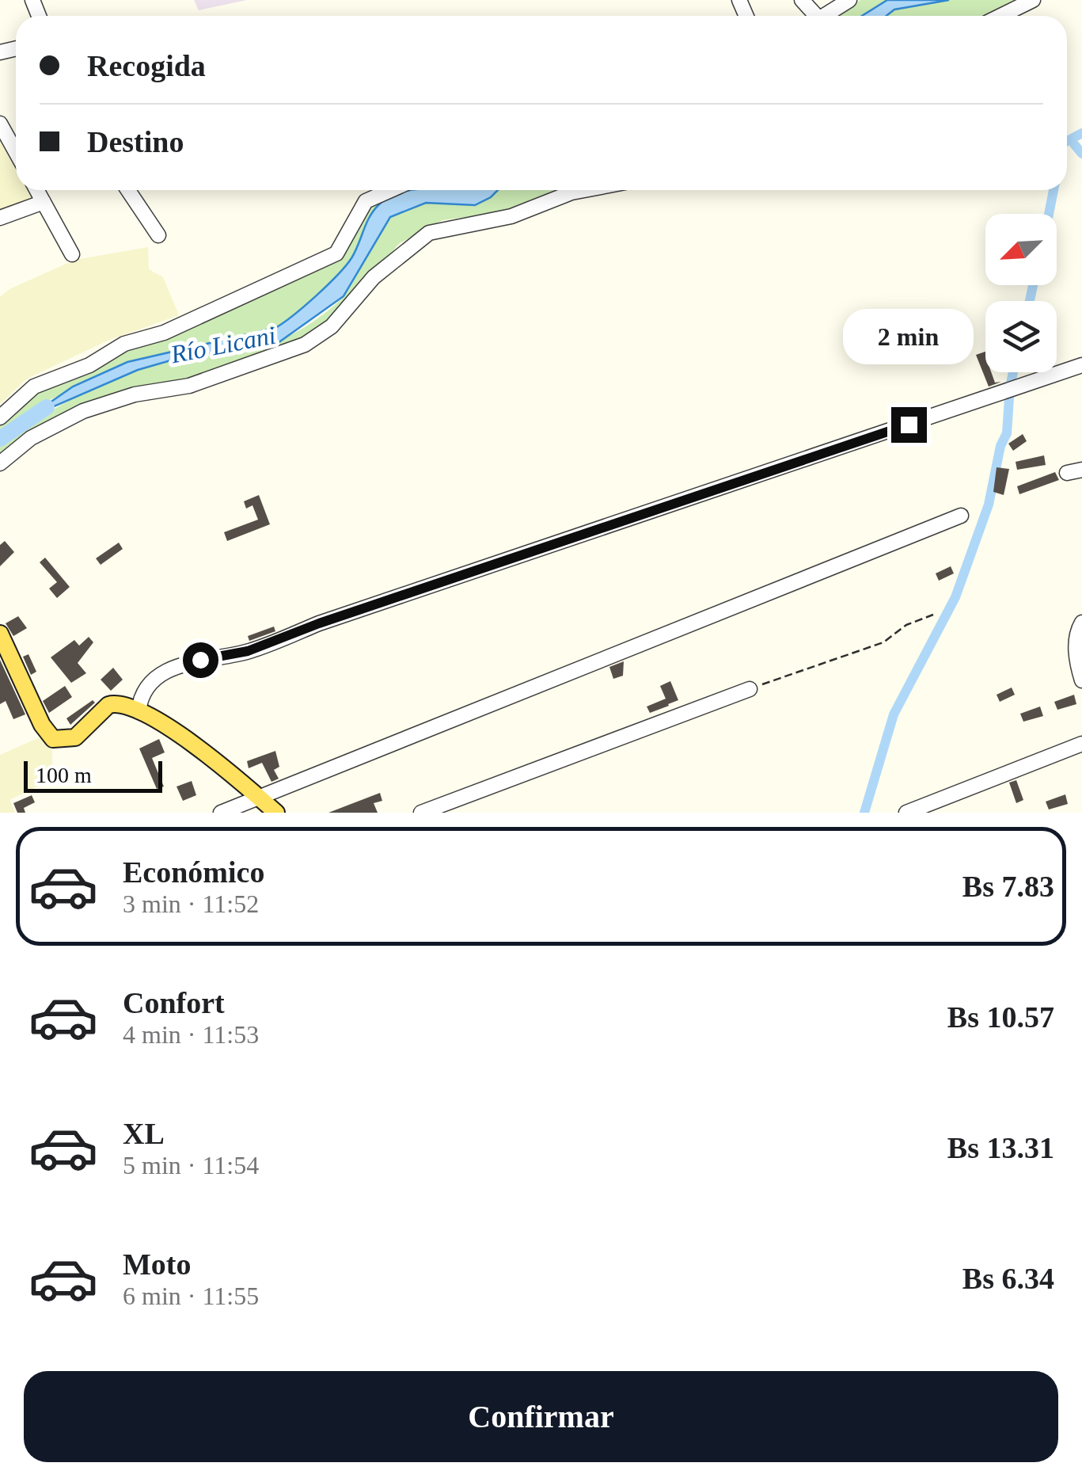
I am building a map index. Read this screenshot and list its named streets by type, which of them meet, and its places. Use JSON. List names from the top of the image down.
{
  "water": ["Río Licani"],
  "scale_bar": "100 m",
  "north": "bottom left",
  "page": {
    "banner": ["Recogida", "Destino"],
    "bubble": "2 min",
    "scale": "100 m",
    "list": [
      {
        "name": "Económico",
        "note": "3 min · 11:52",
        "value": "Bs 7.83"
      },
      {
        "name": "Confort",
        "note": "4 min · 11:53",
        "value": "Bs 10.57"
      },
      {
        "name": "XL",
        "note": "5 min · 11:54",
        "value": "Bs 13.31"
      },
      {
        "name": "Moto",
        "note": "6 min · 11:55",
        "value": "Bs 6.34"
      }
    ],
    "buttons": "Confirmar"
  }
}
